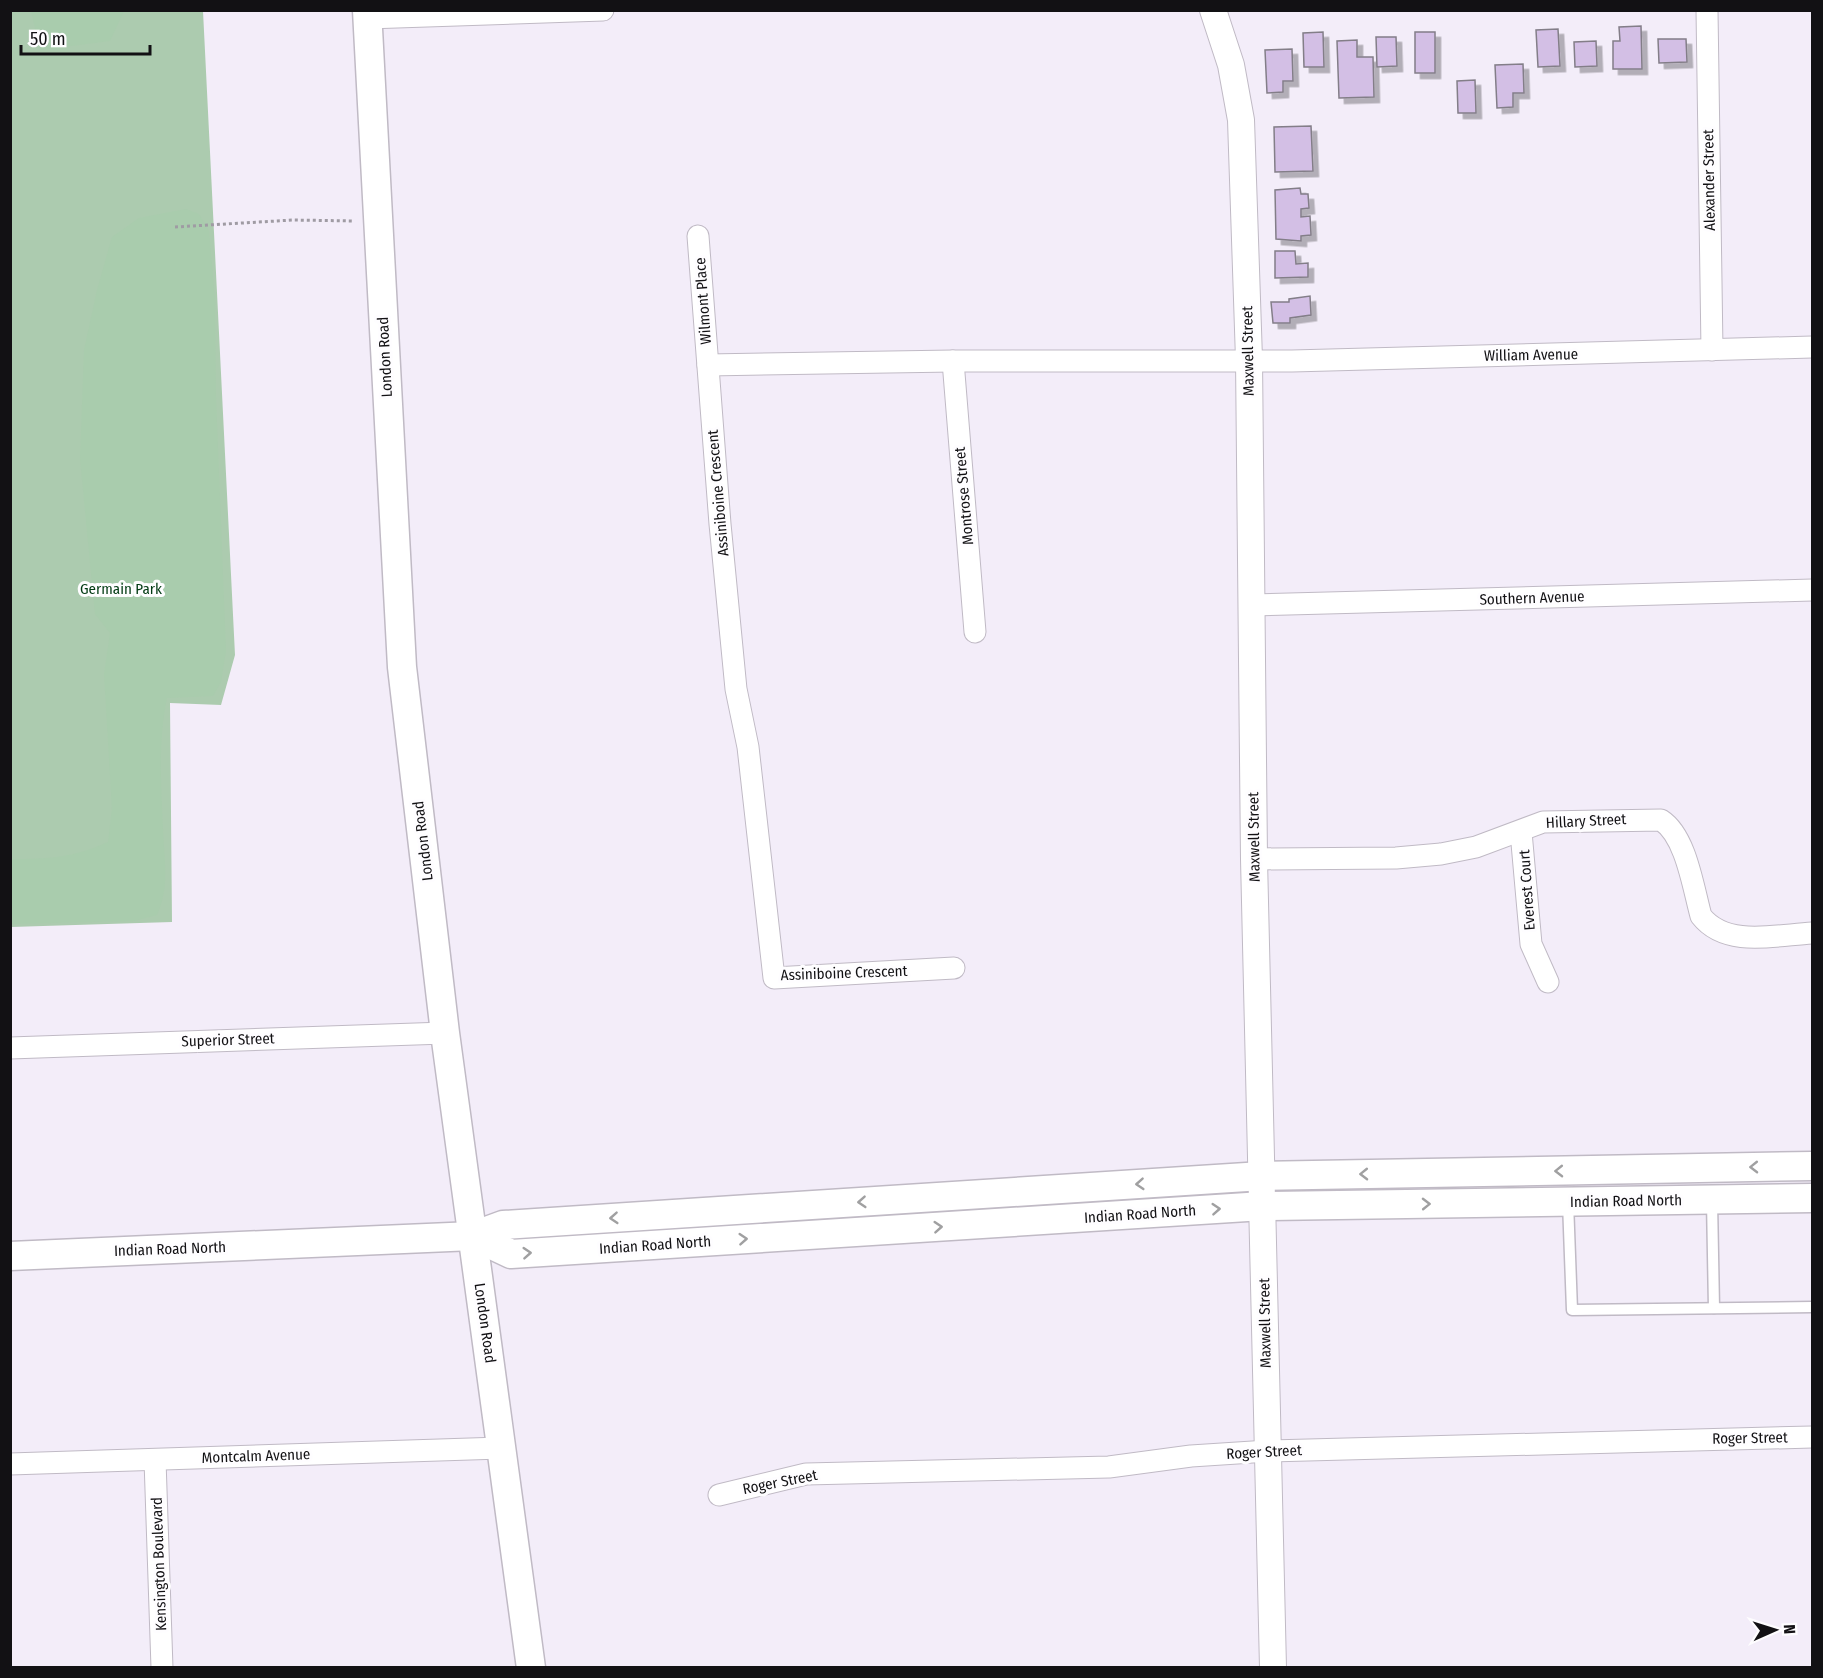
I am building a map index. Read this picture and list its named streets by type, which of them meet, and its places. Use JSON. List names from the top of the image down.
{
  "streets": {
    "main road": ["London Road", "Indian Road North"],
    "street": [
      "Alexander Street",
      "Wilmont Place",
      "Maxwell Street",
      "William Avenue",
      "Assiniboine Crescent",
      "Montrose Street",
      "Southern Avenue",
      "Hillary Street",
      "Everest Court",
      "Superior Street",
      "Roger Street",
      "Montcalm Avenue",
      "Kensington Boulevard"
    ]
  },
  "crossings": [
    ["Alexander Street", "William Avenue"],
    ["Wilmont Place", "Assiniboine Crescent"],
    ["Maxwell Street", "William Avenue"],
    ["Maxwell Street", "Southern Avenue"],
    ["Maxwell Street", "Hillary Street"],
    ["Maxwell Street", "Indian Road North"],
    ["Maxwell Street", "Roger Street"],
    ["London Road", "Superior Street"],
    ["London Road", "Indian Road North"],
    ["London Road", "Montcalm Avenue"],
    ["Hillary Street", "Everest Court"],
    ["Montcalm Avenue", "Kensington Boulevard"]
  ],
  "parks": ["Germain Park"],
  "scale_bar": "50 m",
  "north": "right"
}
